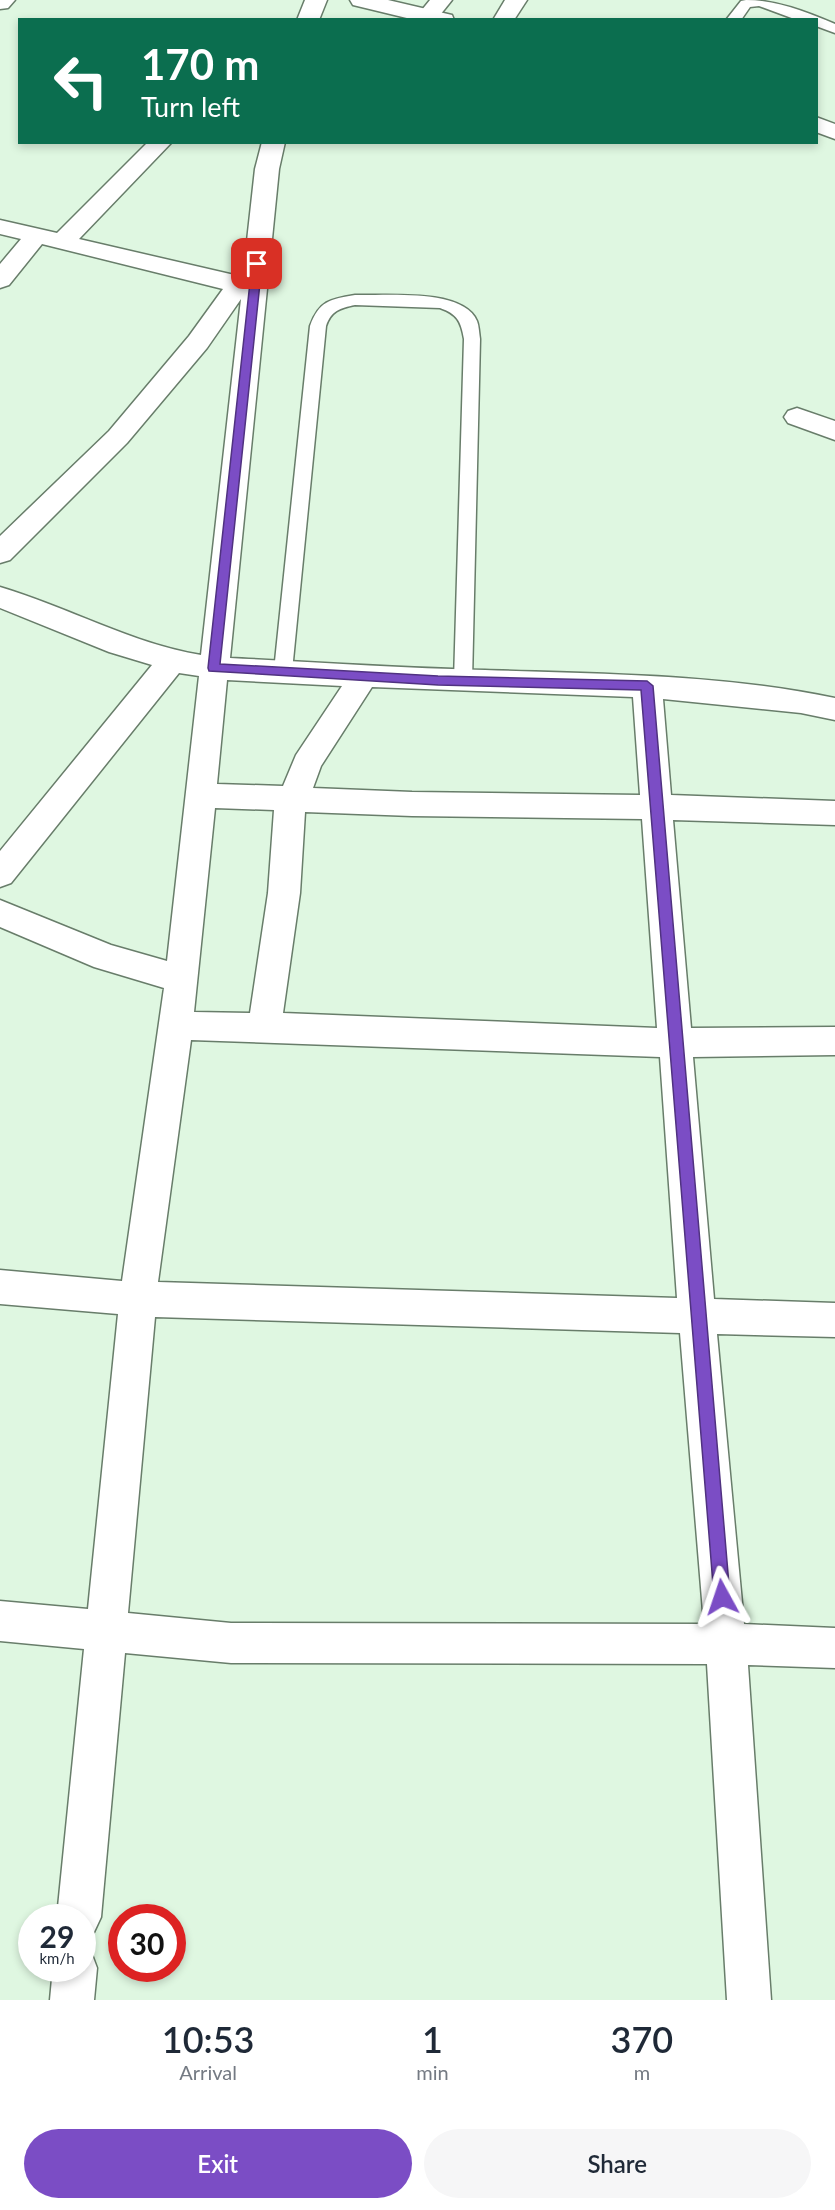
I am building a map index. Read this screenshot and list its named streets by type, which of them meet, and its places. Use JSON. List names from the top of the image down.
{
  "page": {
    "turn": ["170 m", "Turn left"],
    "speed": "29 km/h",
    "limit": "30",
    "eta": [
      "10:53",
      "Arrival",
      "1",
      "min",
      "370",
      "m"
    ],
    "buttons": ["Exit", "Share"]
  }
}
